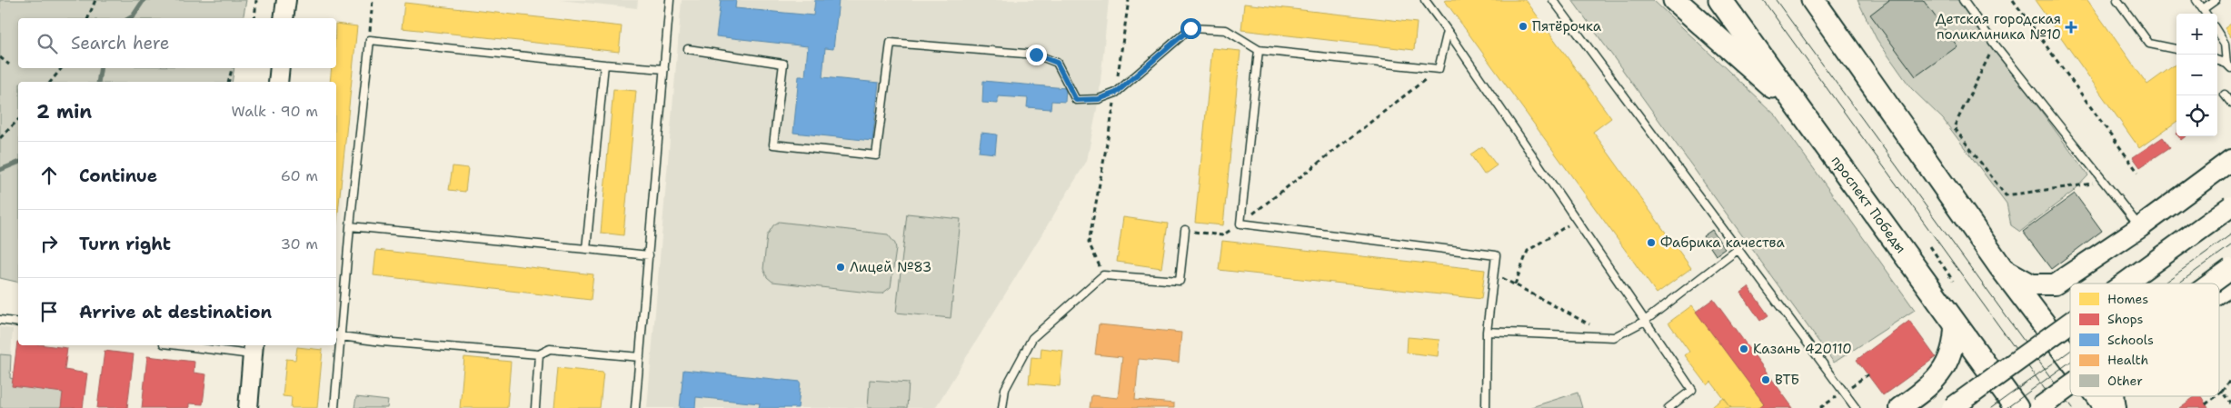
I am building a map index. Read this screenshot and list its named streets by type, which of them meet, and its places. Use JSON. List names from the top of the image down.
{
  "streets": {
    "main road": ["проспект Победы"]
  },
  "places": {
    "other": [
      "Пятёрочка",
      "Фабрика качества",
      "Лицей №83",
      "Казань 420110",
      "ВТБ"
    ],
    "health": ["Детская городская поликлиника №10"]
  },
  "legend": [
    "Homes",
    "Shops",
    "Schools",
    "Health",
    "Other"
  ],
  "page": {
    "map_buttons": ["+", "−"],
    "search": "Search here",
    "heading": ["2 min", "Walk · 90 m"],
    "list": [
      ["Continue", "60 m"],
      ["Turn right", "30 m"],
      "Arrive at destination"
    ]
  }
}
